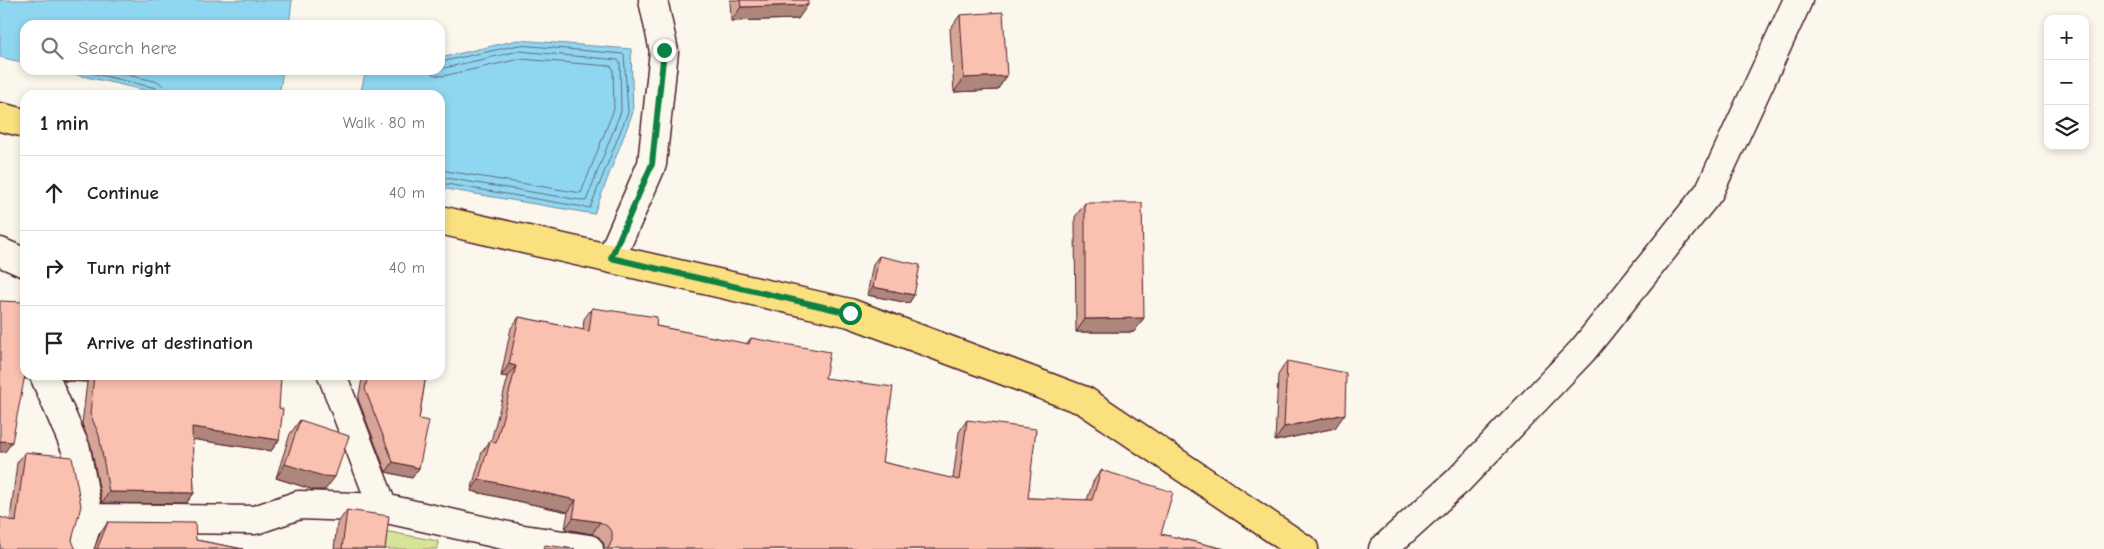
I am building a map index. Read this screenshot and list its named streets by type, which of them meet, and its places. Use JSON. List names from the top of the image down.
{
  "page": {
    "map_buttons": ["+", "−"],
    "search": "Search here",
    "heading": ["1 min", "Walk · 80 m"],
    "list": [
      ["Continue", "40 m"],
      ["Turn right", "40 m"],
      "Arrive at destination"
    ]
  }
}
